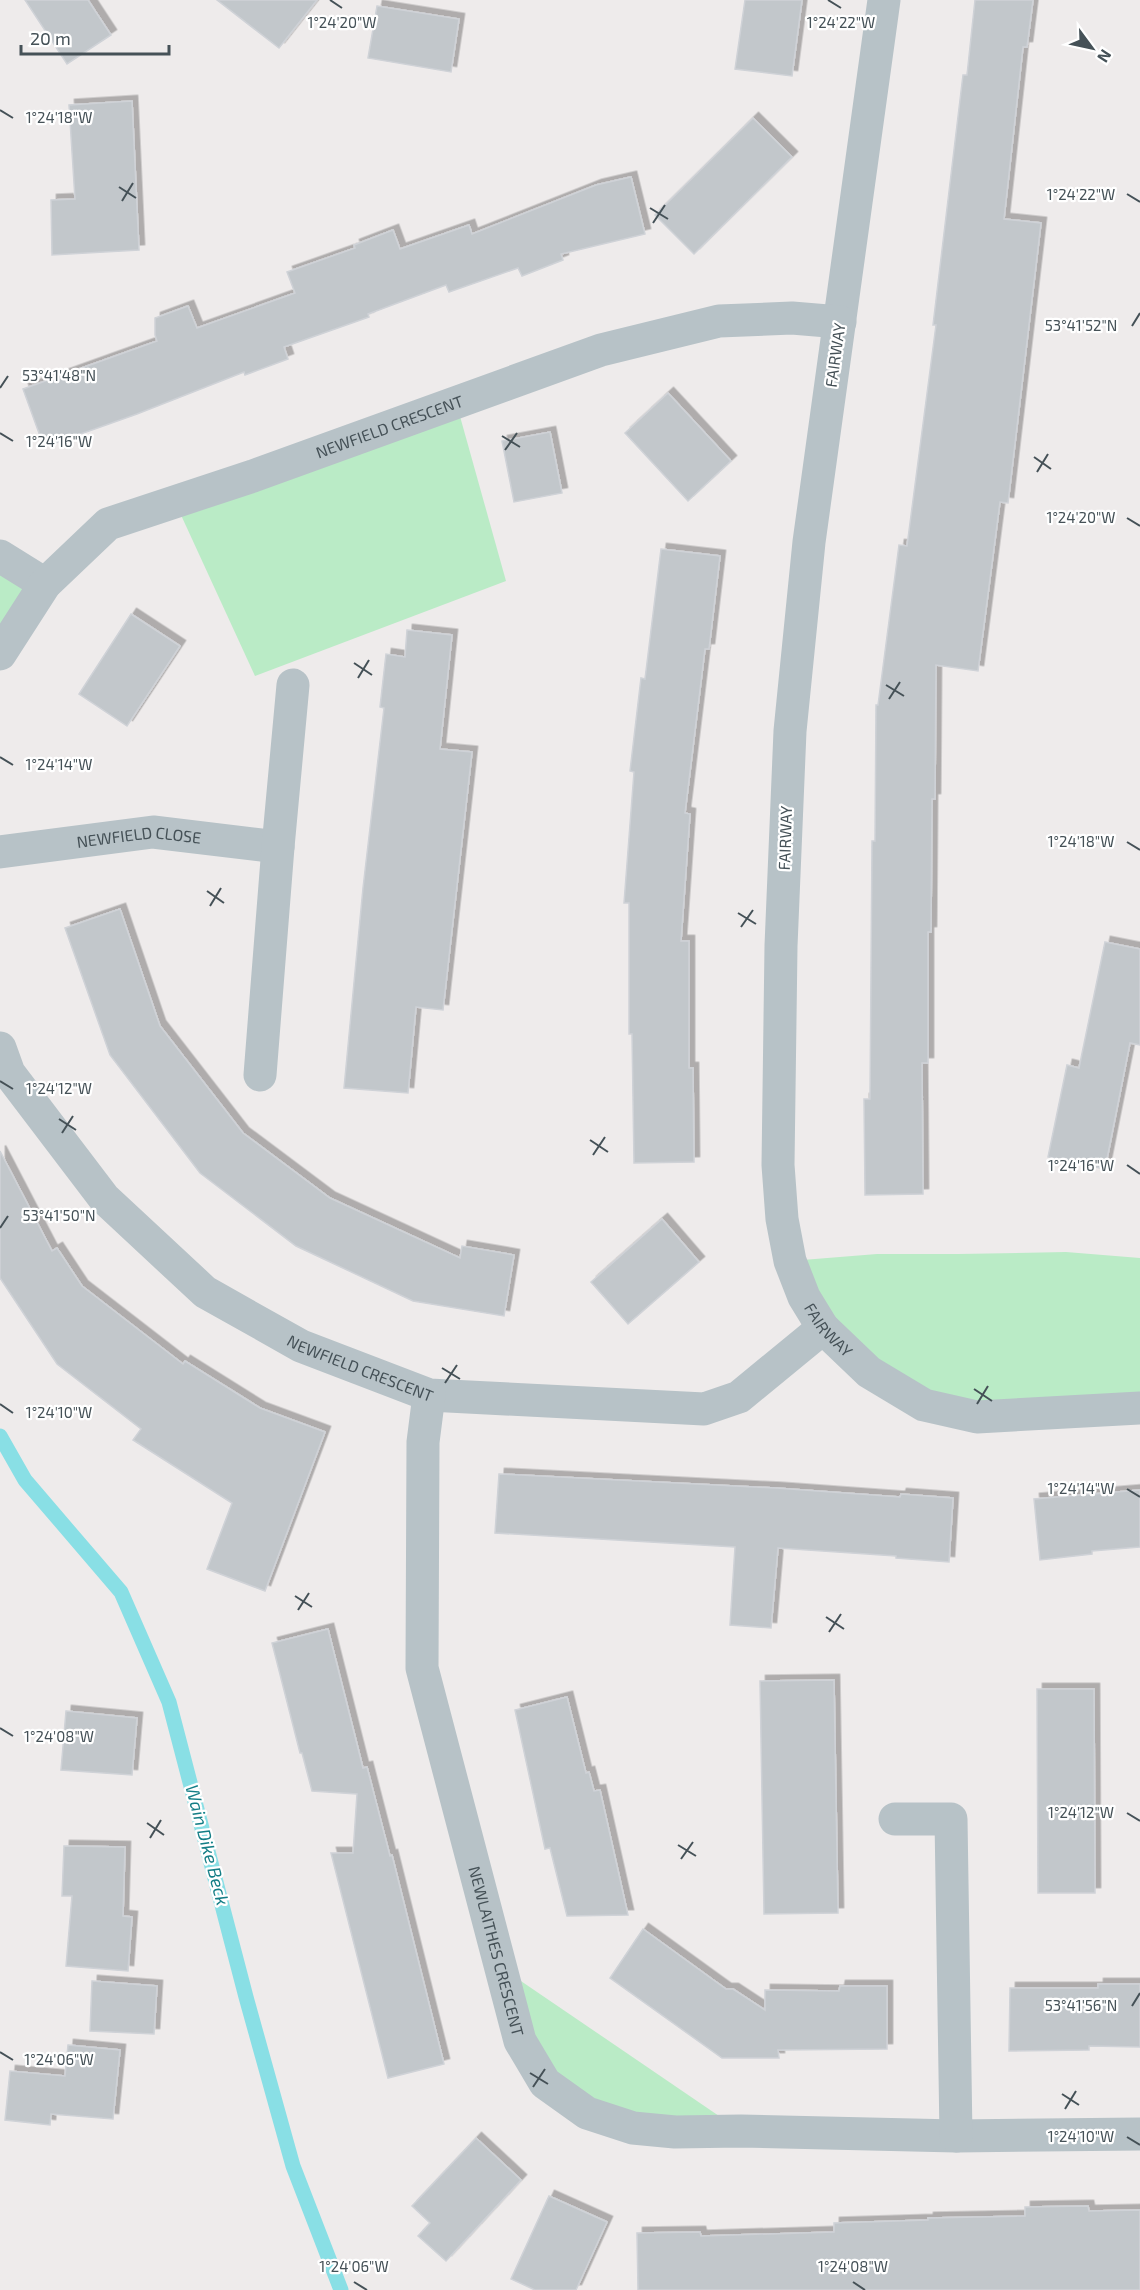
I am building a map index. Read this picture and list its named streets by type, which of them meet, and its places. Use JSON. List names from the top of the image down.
{
  "streets": {
    "street": [
      "FAIRWAY",
      "NEWFIELD CRESCENT",
      "NEWFIELD CLOSE",
      "NEWLAITHES CRESCENT"
    ]
  },
  "crossings": [
    ["FAIRWAY", "NEWFIELD CRESCENT"],
    ["NEWFIELD CRESCENT", "NEWLAITHES CRESCENT"]
  ],
  "water": ["Wain Dike Beck"],
  "scale_bar": "20 m",
  "north": "bottom right",
  "coordinates": [
    "1°24'22\"W",
    "1°24'20\"W",
    "1°24'18\"W",
    "53°41'52\"N",
    "53°41'48\"N",
    "1°24'16\"W",
    "1°24'14\"W",
    "1°24'12\"W",
    "53°41'50\"N",
    "1°24'10\"W",
    "1°24'08\"W",
    "53°41'56\"N",
    "1°24'06\"W"
  ]
}
